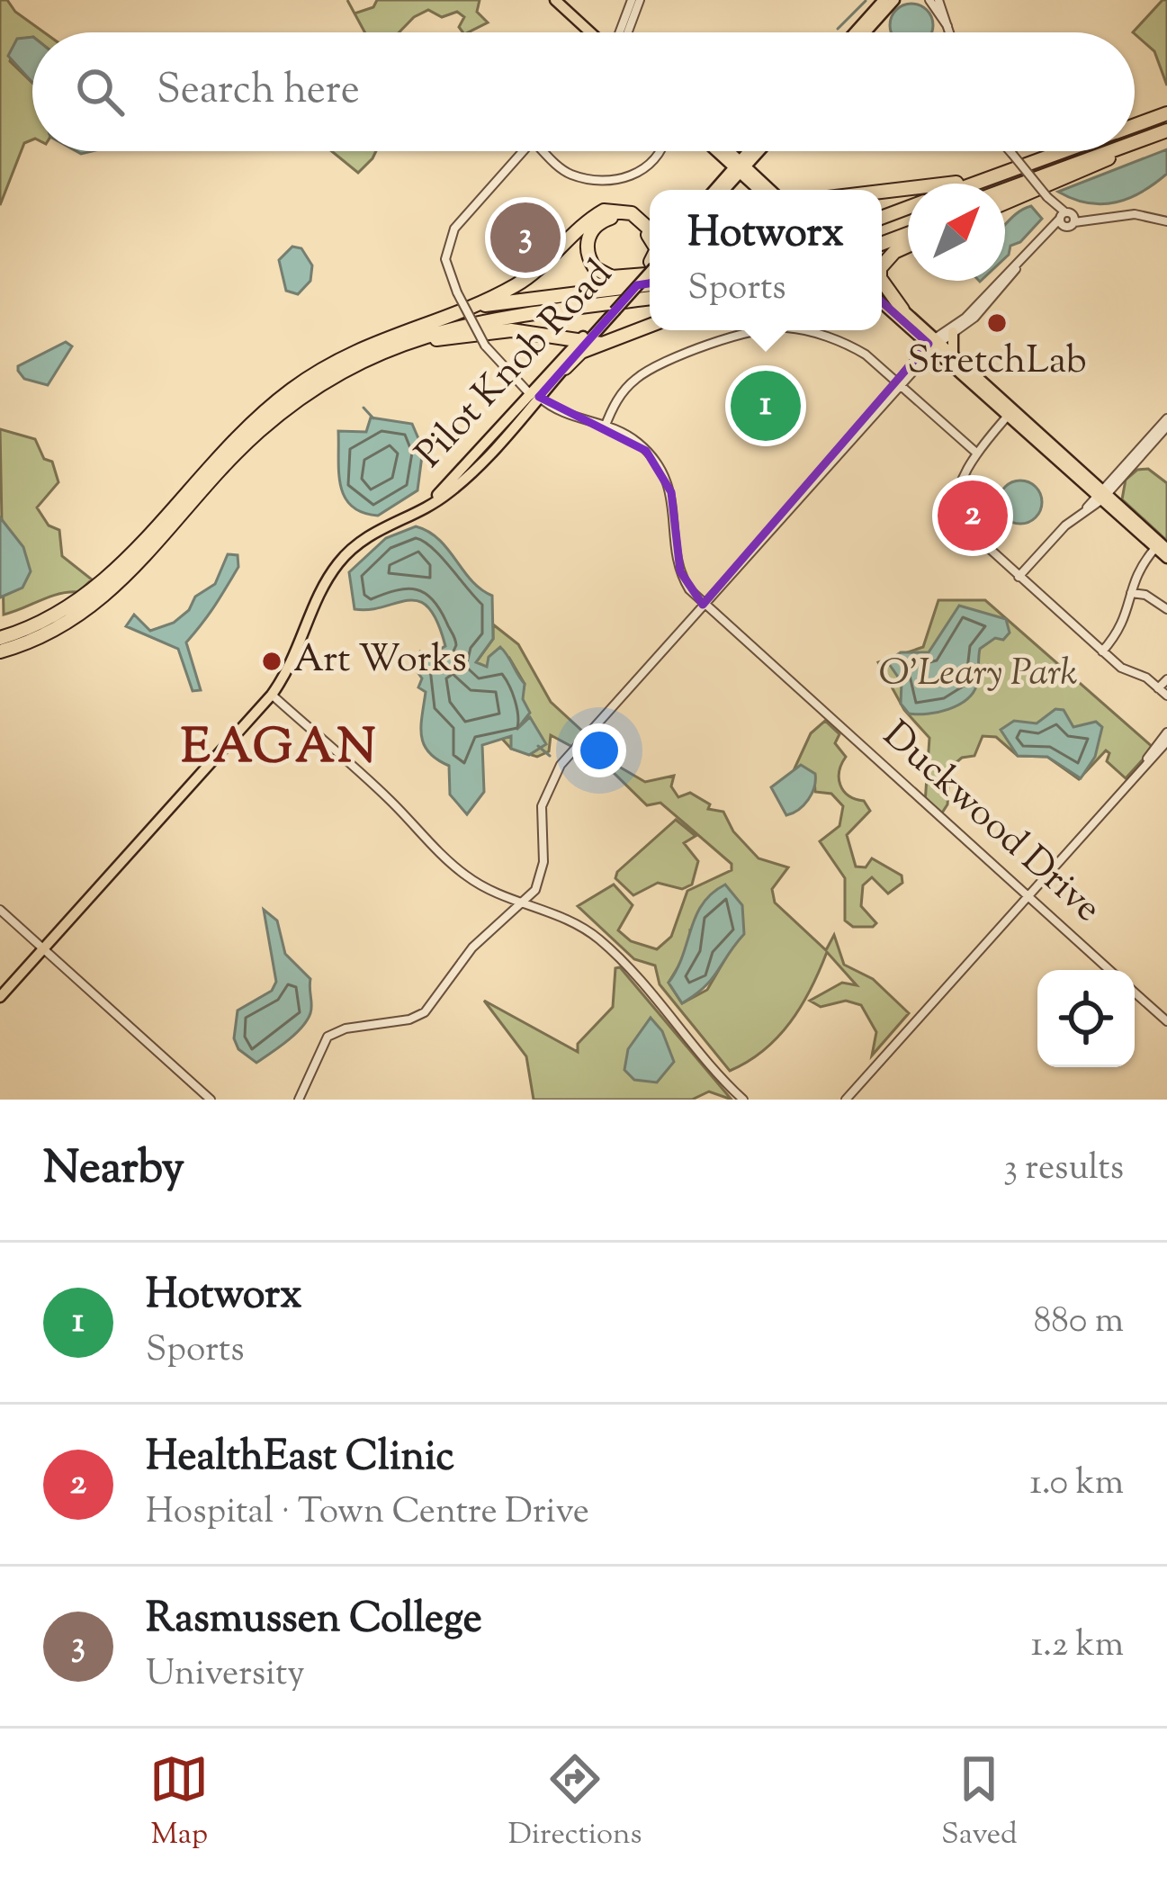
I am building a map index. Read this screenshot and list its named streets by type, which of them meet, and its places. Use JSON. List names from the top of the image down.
{
  "streets": {
    "main road": ["Pilot Knob Road"],
    "street": ["Duckwood Drive"]
  },
  "crossings": [
    ["Pilot Knob Road", "Duckwood Drive"]
  ],
  "districts": ["EAGAN"],
  "parks": ["O'Leary Park"],
  "places": ["StretchLab", "Art Works"],
  "north": "top right",
  "page": {
    "search": "Search here",
    "popup": ["Hotworx", "Sports"],
    "pins": ["3", "1", "2"],
    "heading": ["Nearby", "3 results"],
    "list": [
      {
        "mark": "1",
        "name": "Hotworx",
        "note": "Sports",
        "value": "880 m"
      },
      {
        "mark": "2",
        "name": "HealthEast Clinic",
        "note": "Hospital · Town Centre Drive",
        "value": "1.0 km"
      },
      {
        "mark": "3",
        "name": "Rasmussen College",
        "note": "University",
        "value": "1.2 km"
      }
    ],
    "nav": ["Map", "Directions", "Saved"]
  }
}
